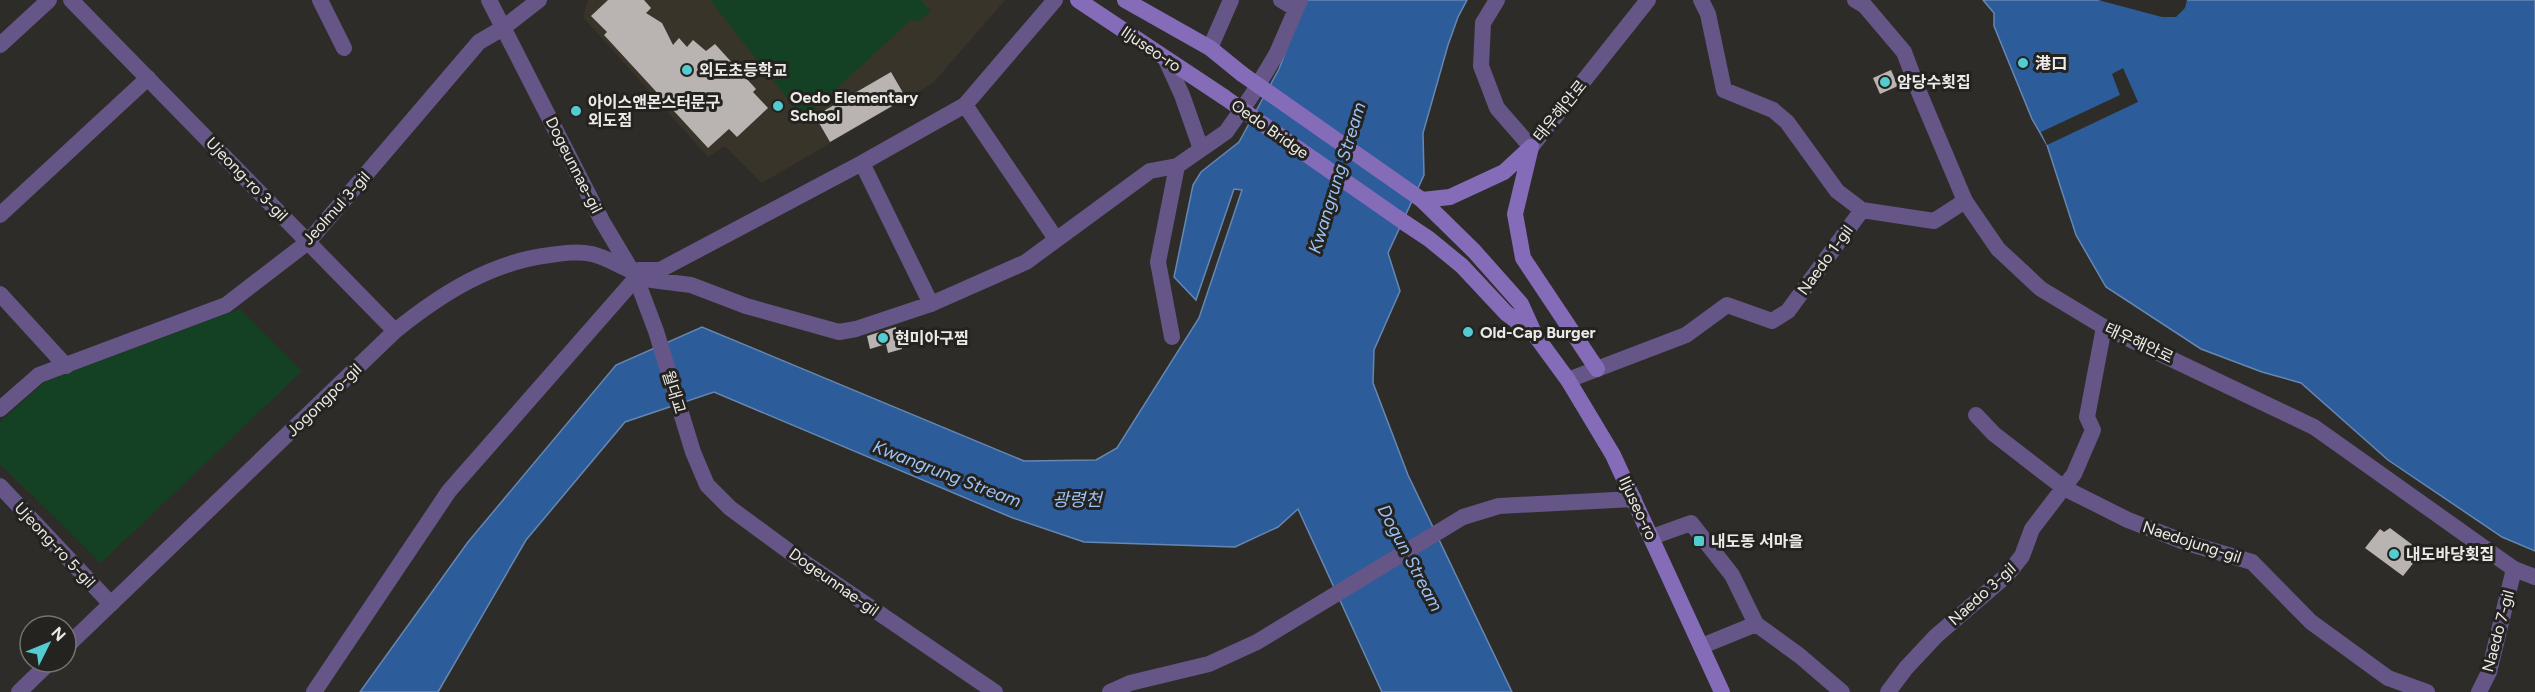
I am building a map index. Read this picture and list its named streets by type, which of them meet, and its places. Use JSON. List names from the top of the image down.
{
  "streets": {
    "main road": ["Iljuseo-ro", "Oedo Bridge"],
    "street": [
      "태우해안로",
      "Dogeunnae-gil",
      "Ujeong-ro 3-gil",
      "Jeolmul 3-gil",
      "Naedo 1-gil",
      "월대교",
      "Jogongpo-gil",
      "Naedojung-gil",
      "Ujeong-ro 5-gil",
      "Naedo 3-gil",
      "Naedo 7-gil"
    ]
  },
  "crossings": [
    ["Iljuseo-ro", "Oedo Bridge"],
    ["Iljuseo-ro", "Naedo 1-gil"],
    ["태우해안로", "Naedo 3-gil"],
    ["태우해안로", "Naedo 7-gil"],
    ["Dogeunnae-gil", "Jeolmul 3-gil"],
    ["Dogeunnae-gil", "월대교"],
    ["Dogeunnae-gil", "Jogongpo-gil"],
    ["Ujeong-ro 3-gil", "Jeolmul 3-gil"],
    ["Ujeong-ro 3-gil", "Jogongpo-gil"],
    ["Jogongpo-gil", "Ujeong-ro 5-gil"],
    ["Naedojung-gil", "Naedo 3-gil"]
  ],
  "water": ["Kwangrung Stream", "광령천", "Dogun Stream"],
  "places": {
    "other": [
      "港口",
      "외도초등학교",
      "암당수횟집",
      "Oedo Elementary School",
      "아이스앤몬스터문구 외도점",
      "Old-Cap Burger",
      "현미아구찜",
      "내도바당횟집"
    ],
    "transit": ["내도동 서마을"]
  },
  "north": "top right"
}
